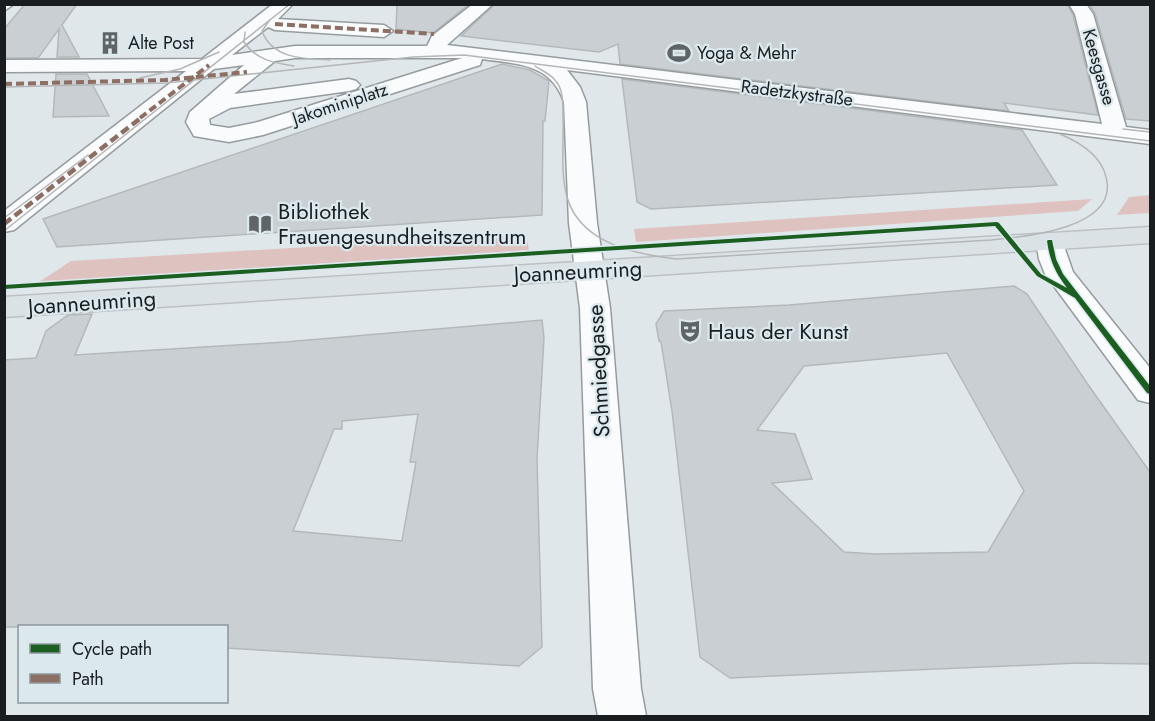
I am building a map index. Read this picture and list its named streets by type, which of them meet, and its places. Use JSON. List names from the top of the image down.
{
  "streets": {
    "main road": ["Joanneumring"],
    "street": [
      "Keesgasse",
      "Radetzkystraße",
      "Jakominiplatz",
      "Schmiedgasse"
    ]
  },
  "crossings": [
    ["Keesgasse", "Radetzkystraße"],
    ["Radetzkystraße", "Jakominiplatz"],
    ["Joanneumring", "Schmiedgasse"]
  ],
  "places": {
    "building": ["Alte Post"],
    "sports": ["Yoga & Mehr"],
    "library": ["Bibliothek Frauengesundheitszentrum"],
    "theatre": ["Haus der Kunst"]
  },
  "legend": ["Cycle path", "Path"]
}
